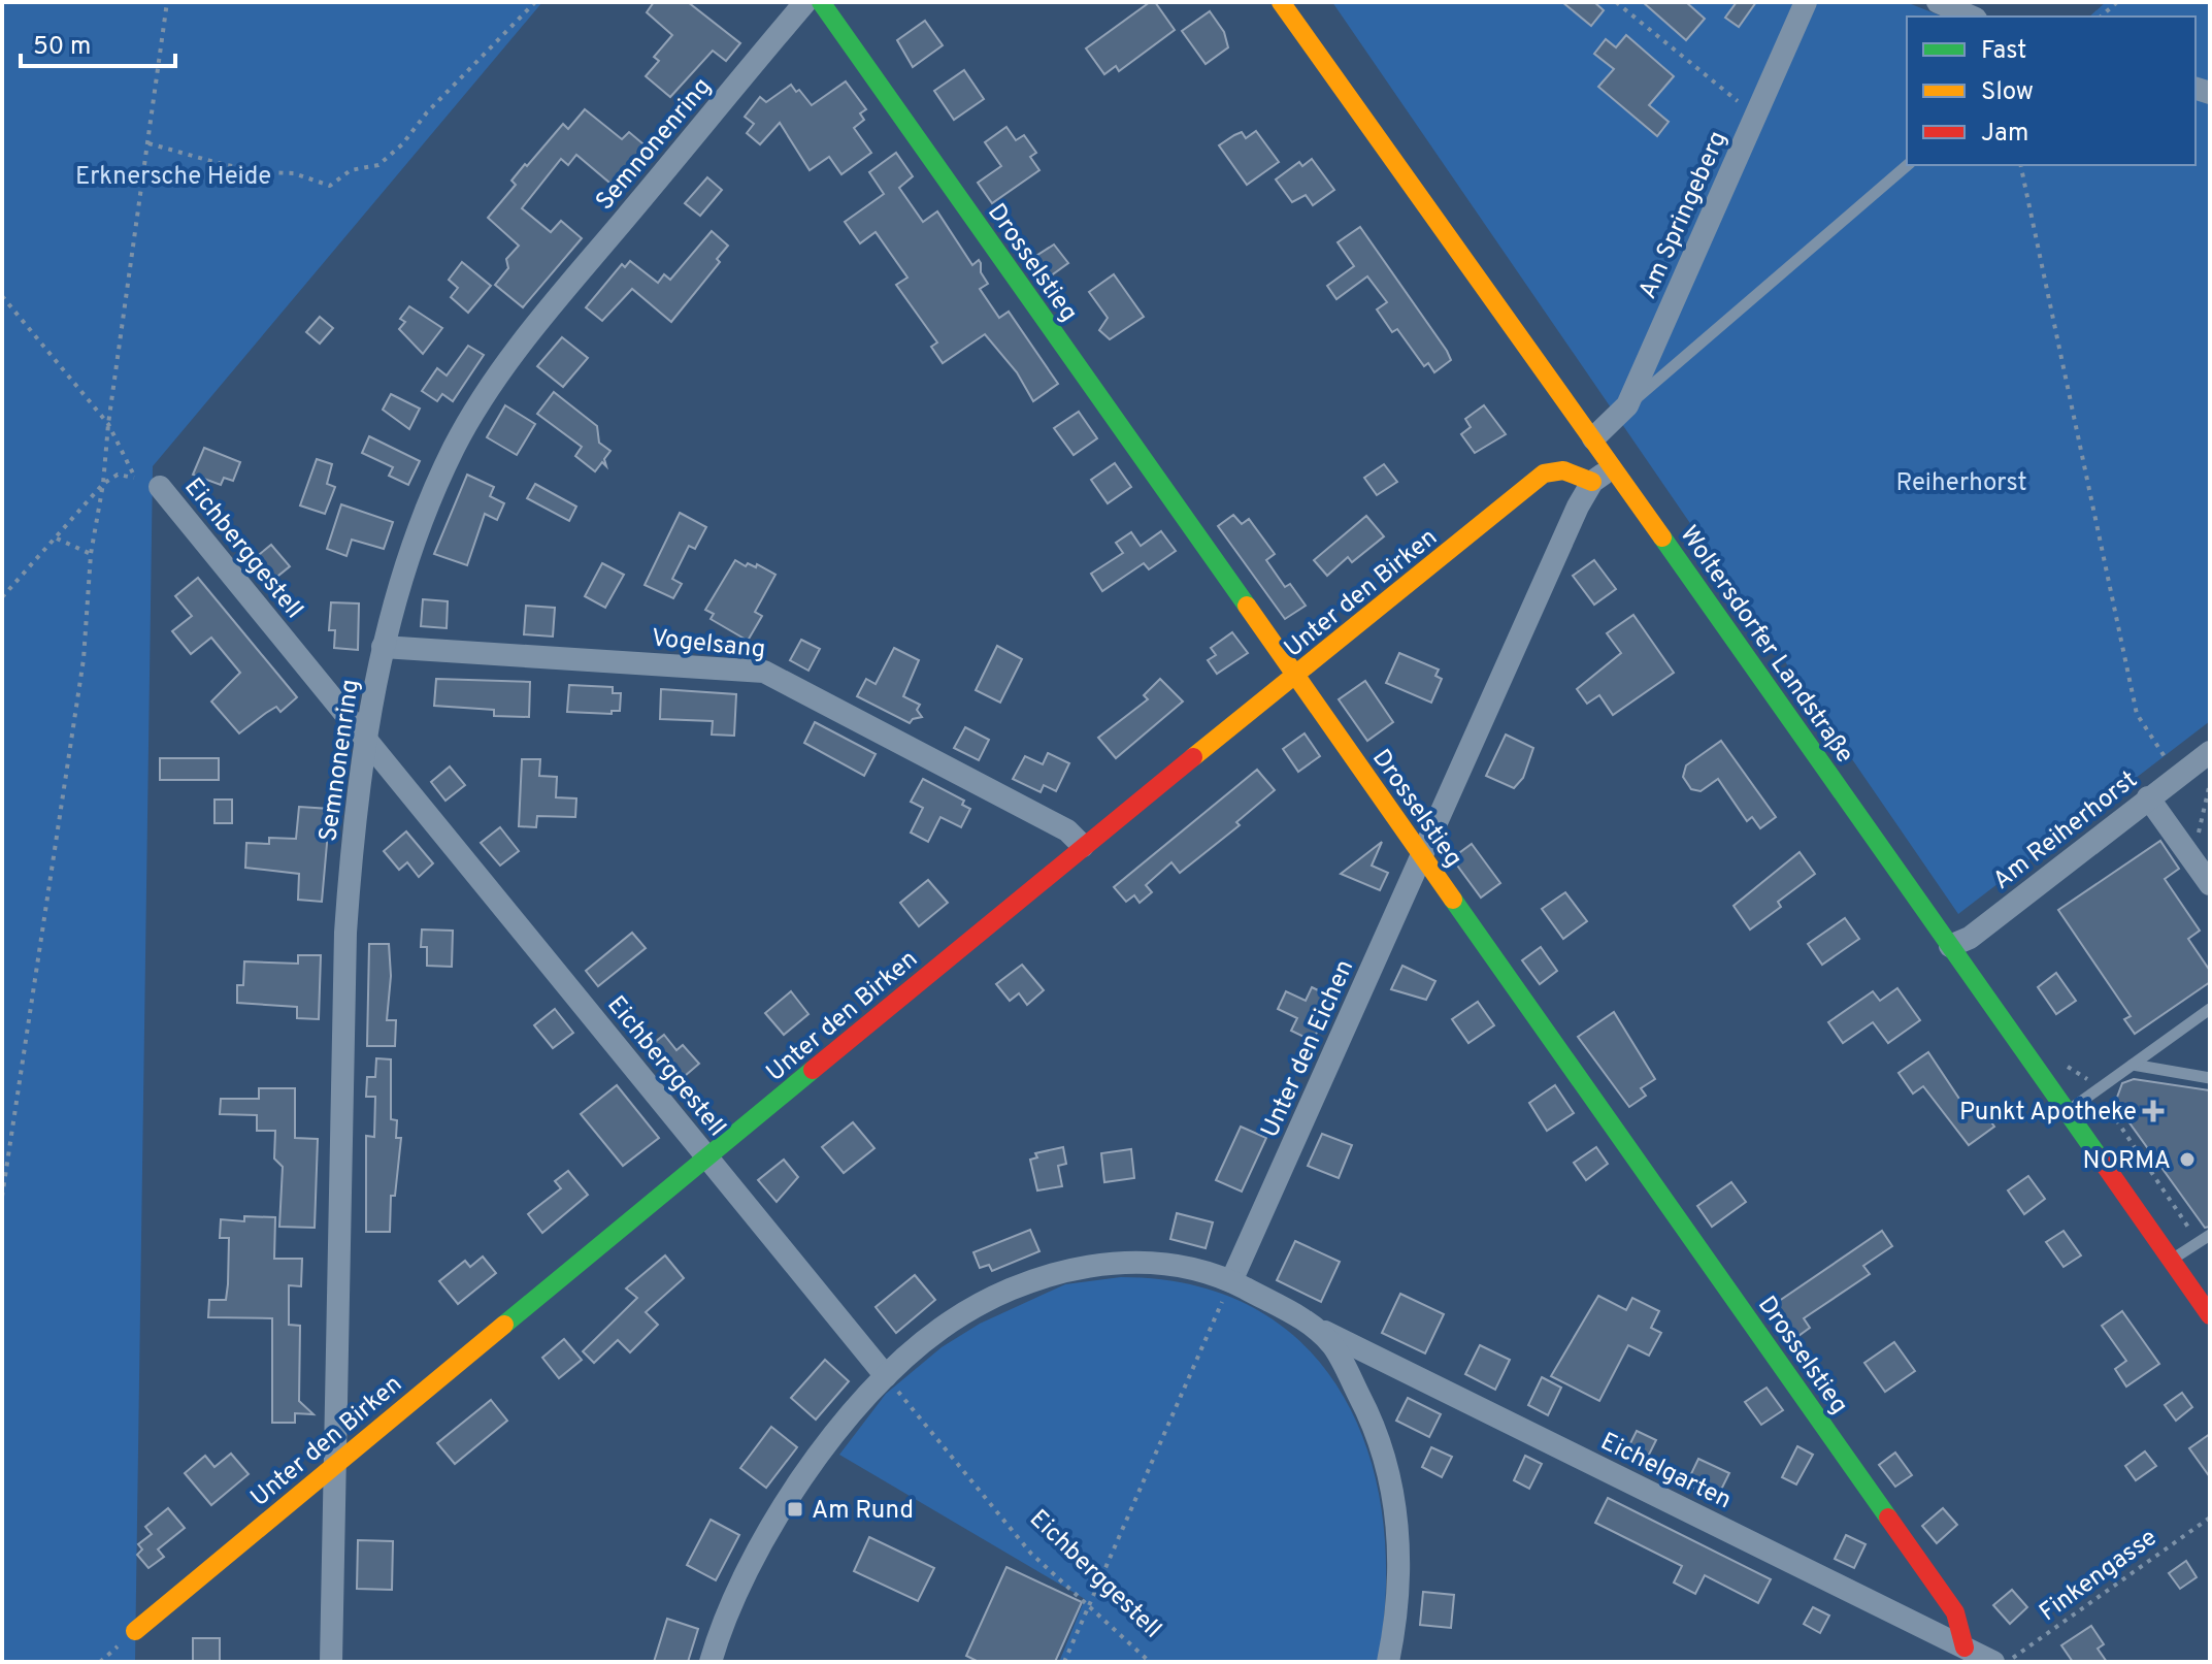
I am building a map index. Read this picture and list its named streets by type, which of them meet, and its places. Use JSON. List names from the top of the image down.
{
  "streets": {
    "street": [
      "Semnonenring",
      "Am Springeberg",
      "Drosselstieg",
      "Eichberggestell",
      "Unter den Birken",
      "Vogelsang",
      "Woltersdorfer Landstraße",
      "Am Reiherhorst",
      "Unter den Eichen",
      "Eichelgarten"
    ],
    "path": ["Finkengasse"]
  },
  "crossings": [
    ["Semnonenring", "Eichberggestell"],
    ["Semnonenring", "Unter den Birken"],
    ["Semnonenring", "Vogelsang"],
    ["Am Springeberg", "Woltersdorfer Landstraße"],
    ["Drosselstieg", "Unter den Birken"],
    ["Drosselstieg", "Unter den Eichen"],
    ["Drosselstieg", "Eichelgarten"],
    ["Eichberggestell", "Unter den Birken"],
    ["Unter den Birken", "Vogelsang"],
    ["Unter den Birken", "Unter den Eichen"],
    ["Woltersdorfer Landstraße", "Am Reiherhorst"]
  ],
  "parks": ["Erknersche Heide", "Reiherhorst"],
  "places": {
    "health": ["Punkt Apotheke"],
    "other": ["NORMA"],
    "transit": ["Am Rund"]
  },
  "legend": ["Fast", "Slow", "Jam"],
  "scale_bar": "50 m"
}
